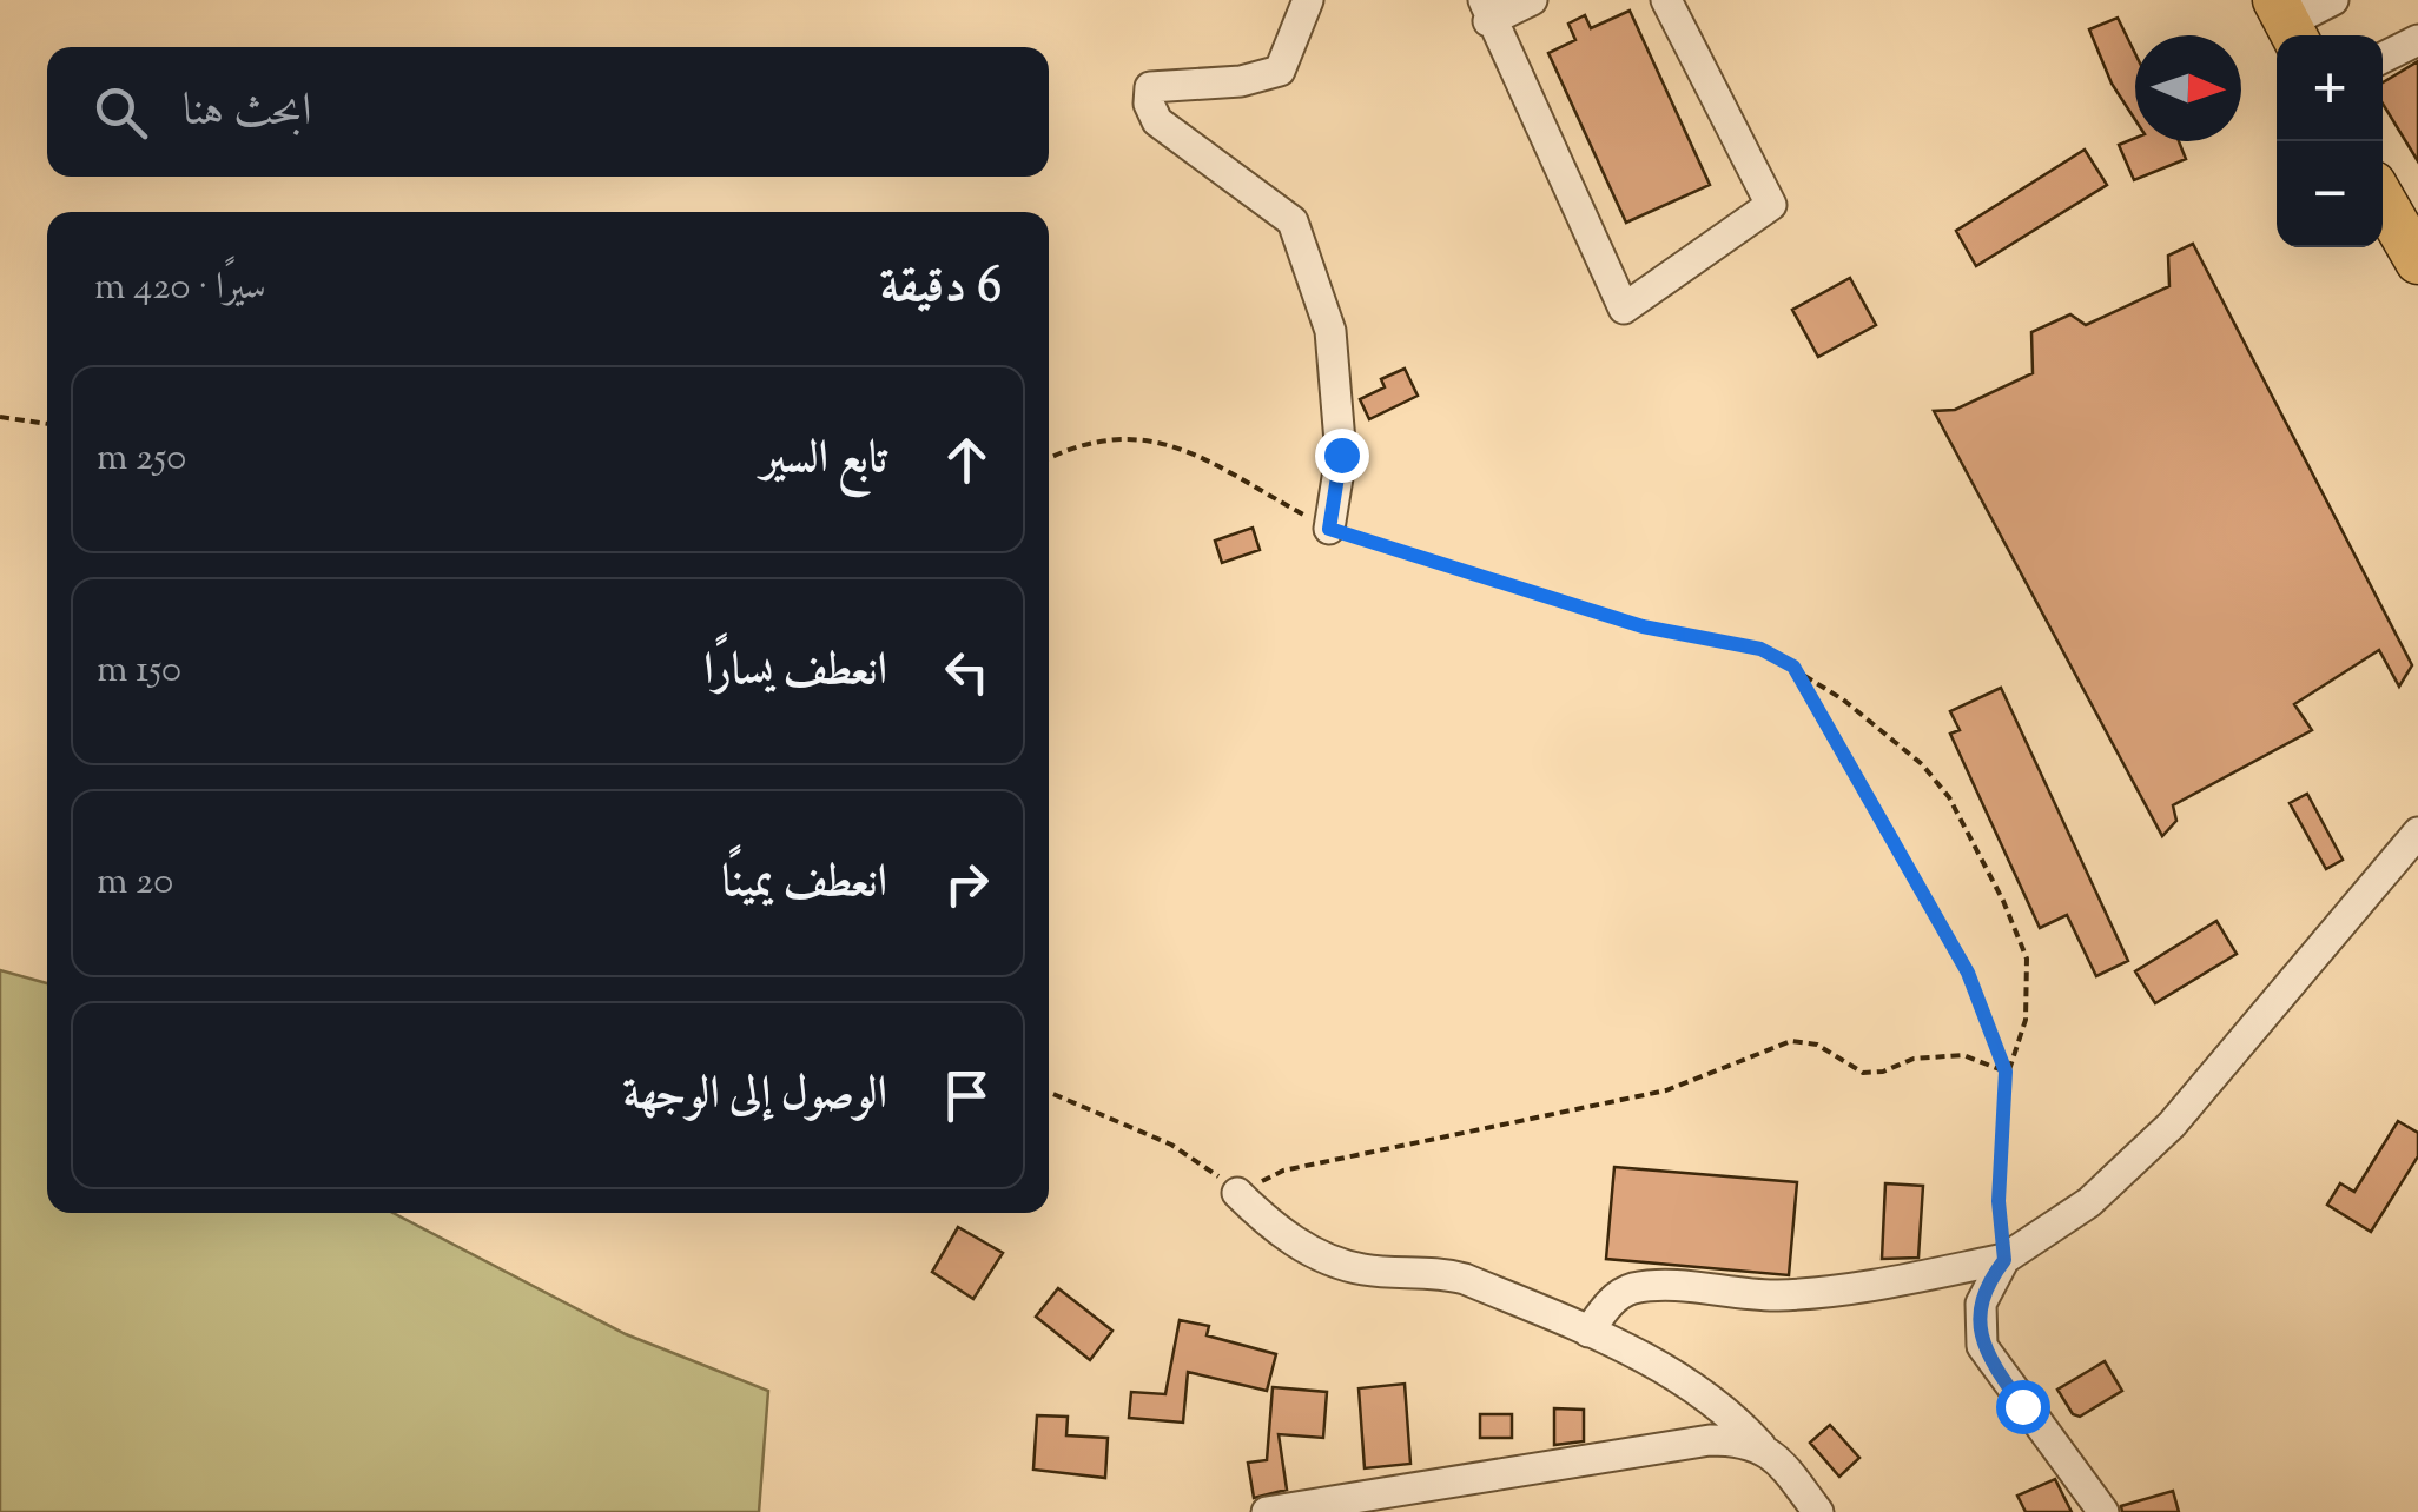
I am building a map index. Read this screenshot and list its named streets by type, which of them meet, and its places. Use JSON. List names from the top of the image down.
{
  "north": "right",
  "page": {
    "map_buttons": ["+", "−"],
    "search": "ابحث هنا",
    "heading": ["6 دقيقة", "سيرًا · 420 m"],
    "list": [
      ["تابع السير", "250 m"],
      ["انعطف يسارًا", "150 m"],
      ["انعطف يمينًا", "20 m"],
      "الوصول إلى الوجهة"
    ]
  }
}
